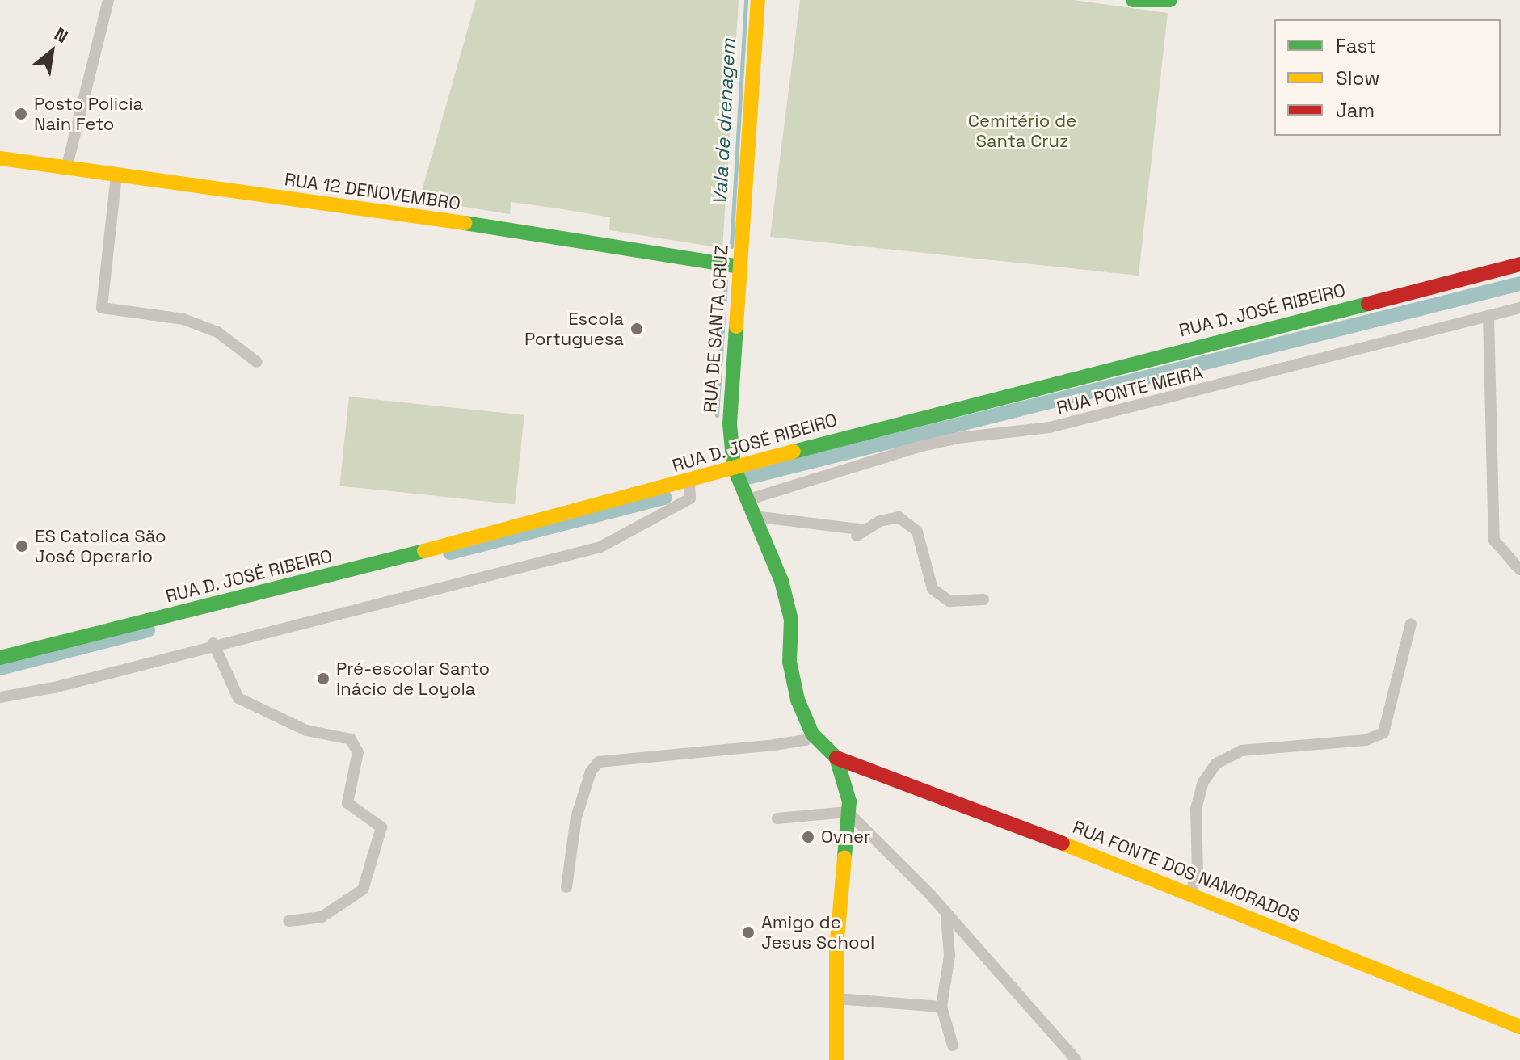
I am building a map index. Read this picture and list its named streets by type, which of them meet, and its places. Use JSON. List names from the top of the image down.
{
  "streets": {
    "street": [
      "RUA 12 DENOVEMBRO",
      "RUA D. JOSÉ RIBEIRO",
      "RUA DE SANTA CRUZ",
      "RUA PONTE MEIRA",
      "RUA FONTE DOS NAMORADOS"
    ]
  },
  "crossings": [
    ["RUA 12 DENOVEMBRO", "RUA DE SANTA CRUZ"],
    ["RUA D. JOSÉ RIBEIRO", "RUA DE SANTA CRUZ"],
    ["RUA DE SANTA CRUZ", "RUA PONTE MEIRA"],
    ["RUA DE SANTA CRUZ", "RUA FONTE DOS NAMORADOS"]
  ],
  "water": ["Vala de drenagem"],
  "parks": ["Cemitério de Santa Cruz"],
  "places": [
    "Posto Policia Nain Feto",
    "Escola Portuguesa",
    "ES Catolica São José Operario",
    "Pré-escolar Santo Inácio de Loyola",
    "Ovner",
    "Amigo de Jesus School"
  ],
  "legend": ["Fast", "Slow", "Jam"],
  "north": "top right"
}
